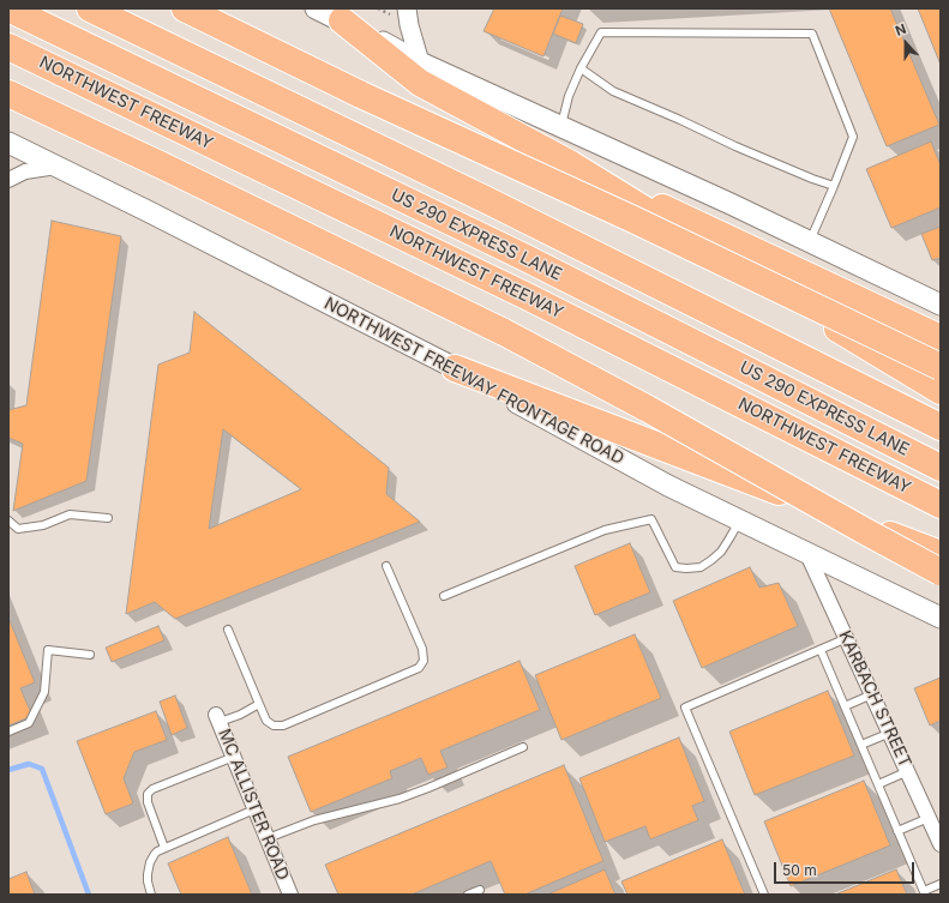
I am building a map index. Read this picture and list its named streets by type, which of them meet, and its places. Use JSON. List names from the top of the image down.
{
  "streets": {
    "highway": ["NORTHWEST FREEWAY", "US 290 EXPRESS LANE"],
    "main road": ["NORTHWEST FREEWAY FRONTAGE ROAD"],
    "street": ["KARBACH STREET", "MC ALLISTER ROAD"]
  },
  "crossings": [
    ["NORTHWEST FREEWAY FRONTAGE ROAD", "KARBACH STREET"]
  ],
  "scale_bar": "50 m",
  "north": "top"
}
